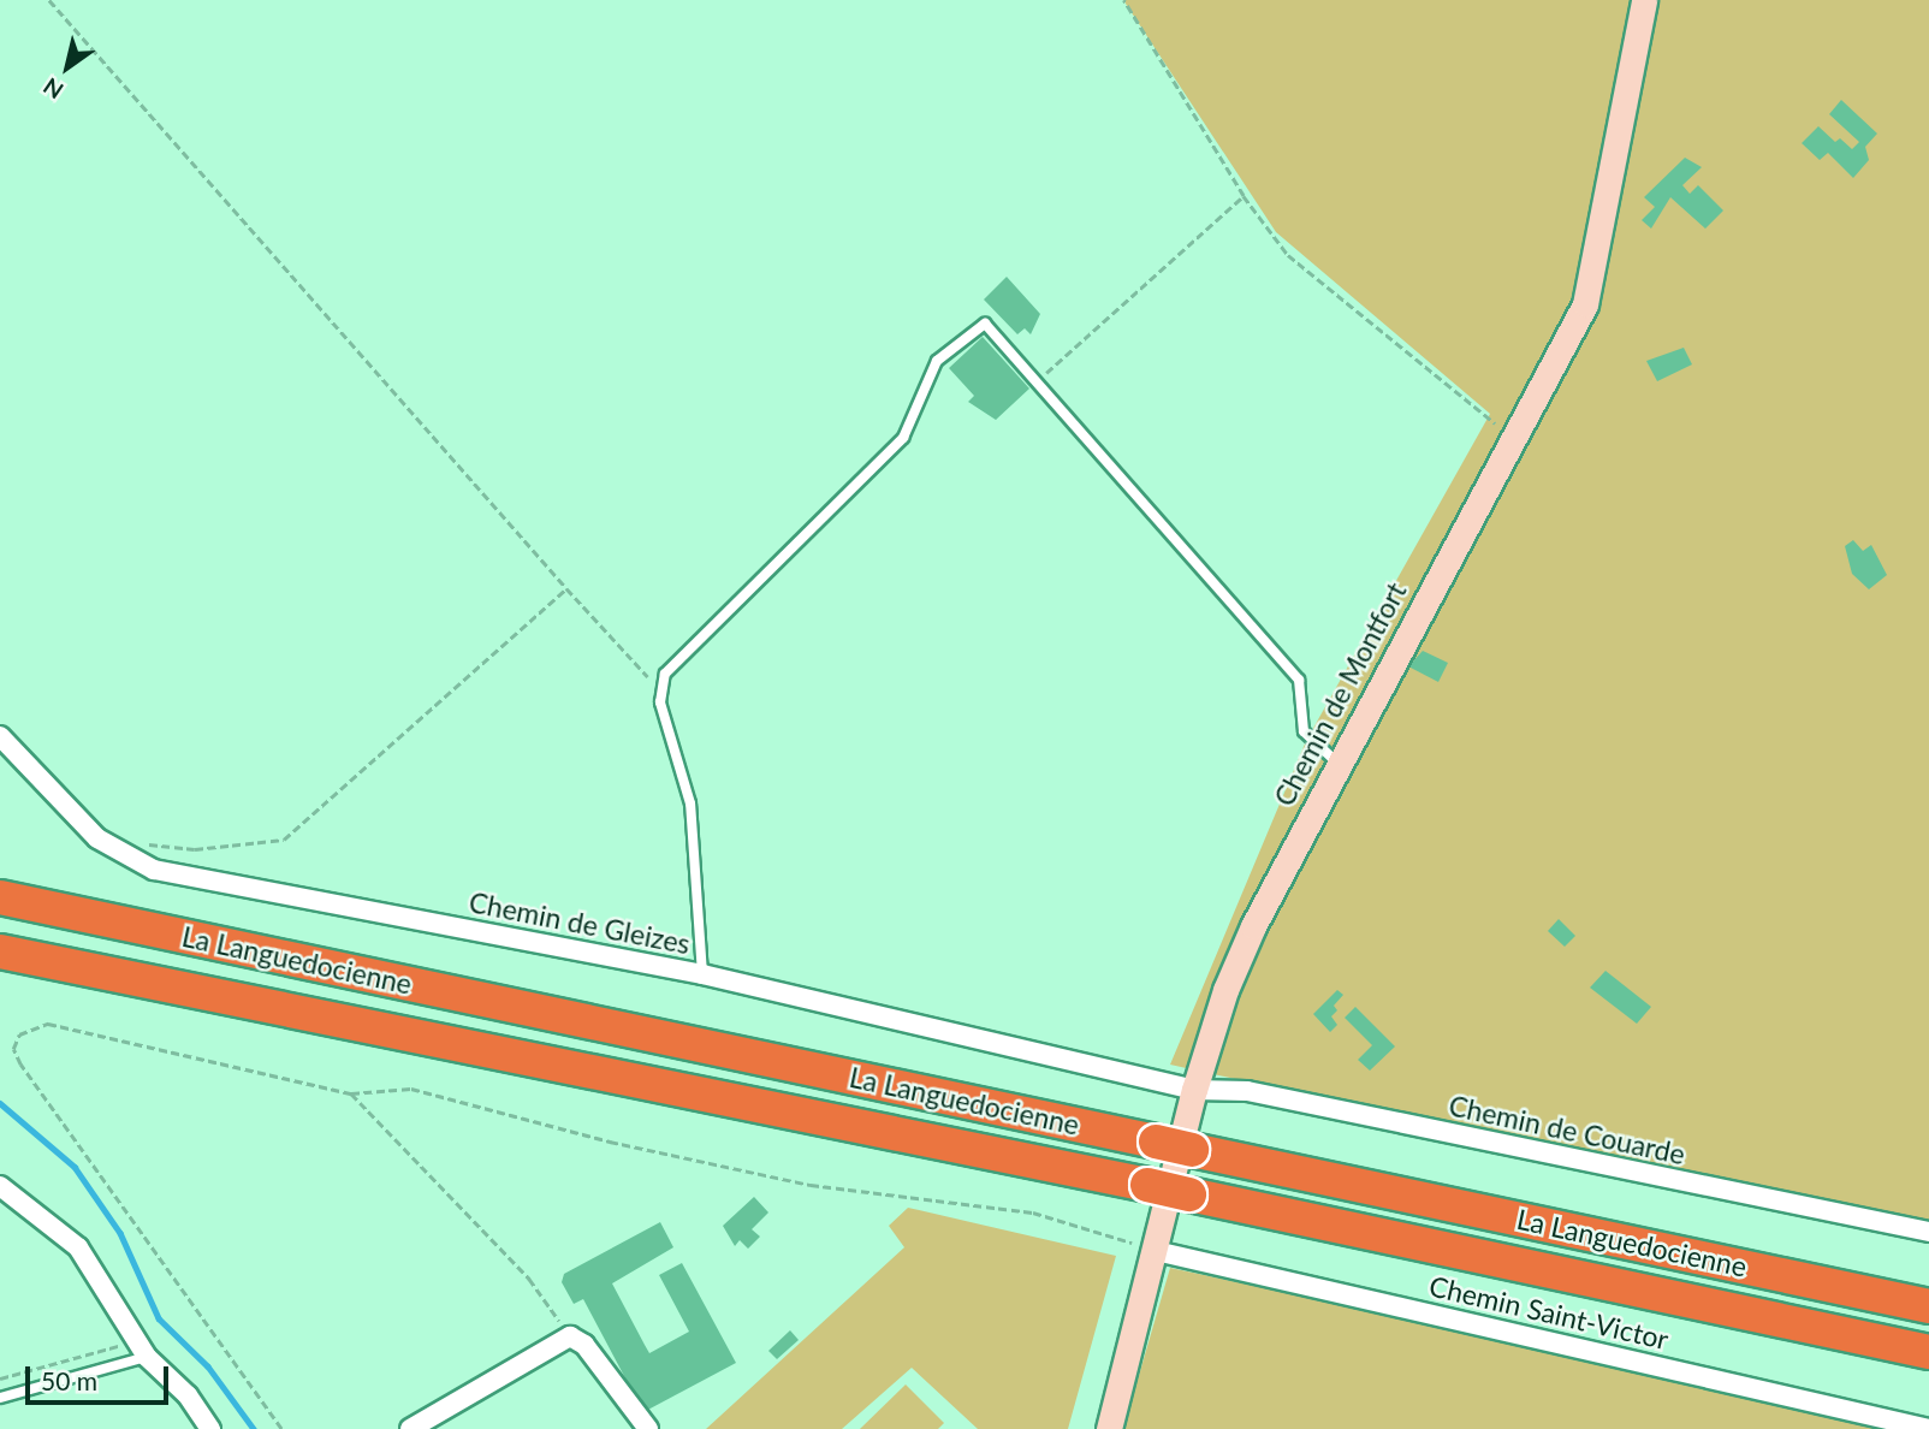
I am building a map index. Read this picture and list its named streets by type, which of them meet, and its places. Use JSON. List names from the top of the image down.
{
  "streets": {
    "highway": ["La Languedocienne"],
    "street": [
      "Chemin de Montfort",
      "Chemin de Gleizes",
      "Chemin de Couarde",
      "Chemin Saint-Victor"
    ]
  },
  "crossings": [
    ["Chemin de Montfort", "Chemin de Gleizes"],
    ["Chemin de Montfort", "Chemin de Couarde"],
    ["Chemin de Montfort", "Chemin Saint-Victor"],
    ["Chemin de Gleizes", "Chemin de Couarde"]
  ],
  "scale_bar": "50 m",
  "north": "bottom left"
}
